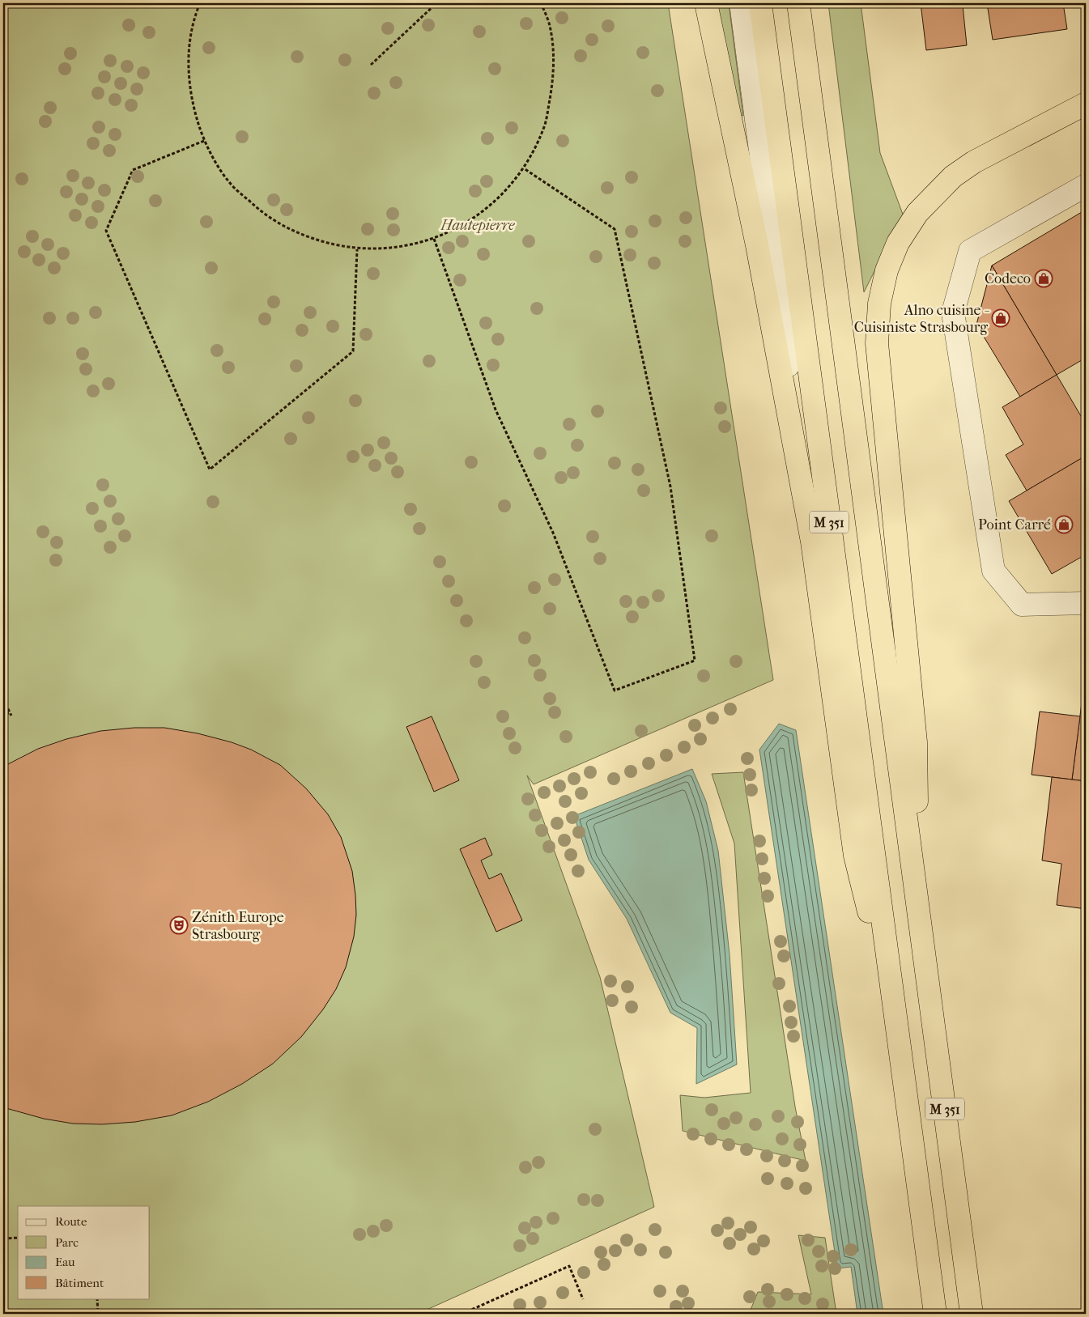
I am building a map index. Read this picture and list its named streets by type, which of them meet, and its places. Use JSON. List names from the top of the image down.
{
  "streets": {
    "highway": ["M 351"]
  },
  "parks": ["Hautepierre"],
  "places": {
    "shop": ["Codeco", "Alno cuisine - Cuisiniste Strasbourg", "Point Carré"],
    "theatre": ["Zénith Europe Strasbourg"]
  },
  "legend": [
    "Route",
    "Parc",
    "Eau",
    "Bâtiment"
  ]
}
